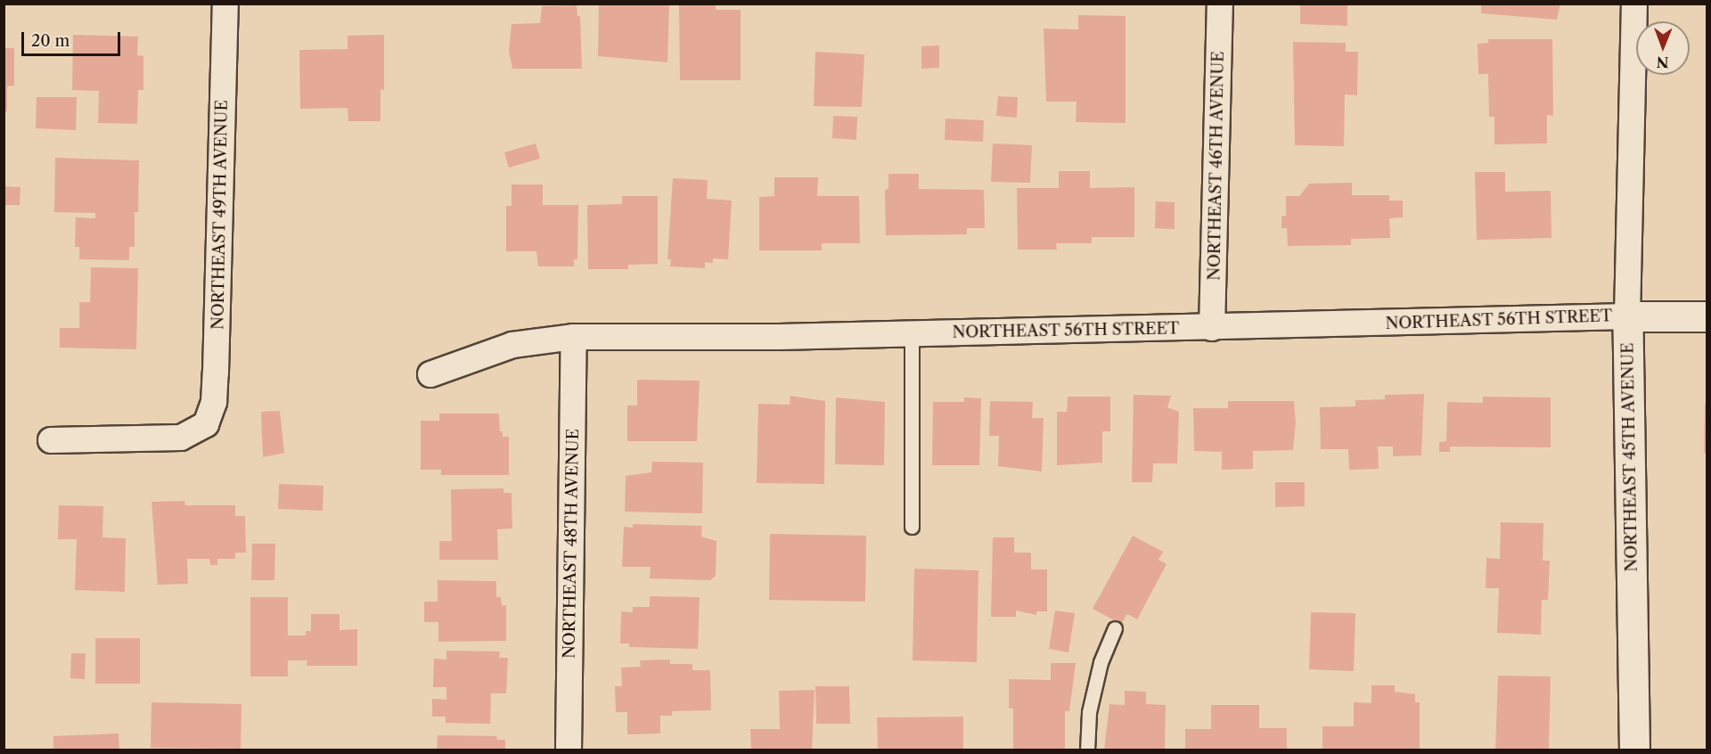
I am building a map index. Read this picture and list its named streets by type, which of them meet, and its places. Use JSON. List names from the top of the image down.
{
  "streets": {
    "street": [
      "NORTHEAST 46TH AVENUE",
      "NORTHEAST 49TH AVENUE",
      "NORTHEAST 56TH STREET",
      "NORTHEAST 45TH AVENUE",
      "NORTHEAST 48TH AVENUE"
    ]
  },
  "crossings": [
    ["NORTHEAST 46TH AVENUE", "NORTHEAST 56TH STREET"],
    ["NORTHEAST 56TH STREET", "NORTHEAST 45TH AVENUE"],
    ["NORTHEAST 56TH STREET", "NORTHEAST 48TH AVENUE"]
  ],
  "scale_bar": "20 m",
  "north": "bottom"
}
